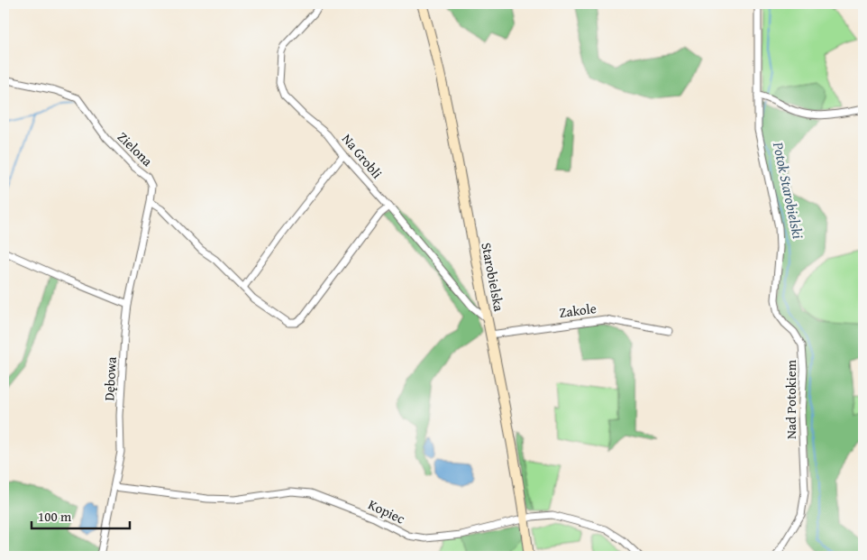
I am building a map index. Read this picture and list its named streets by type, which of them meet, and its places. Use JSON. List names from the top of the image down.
{
  "streets": {
    "street": [
      "Zielona",
      "Na Grobli",
      "Starobielska",
      "Zakole",
      "Dębowa",
      "Nad Potokiem",
      "Kopiec"
    ]
  },
  "crossings": [
    ["Zielona", "Dębowa"],
    ["Na Grobli", "Starobielska"],
    ["Starobielska", "Zakole"],
    ["Starobielska", "Kopiec"],
    ["Dębowa", "Kopiec"]
  ],
  "water": ["Potok Starobielski"],
  "scale_bar": "100 m"
}
